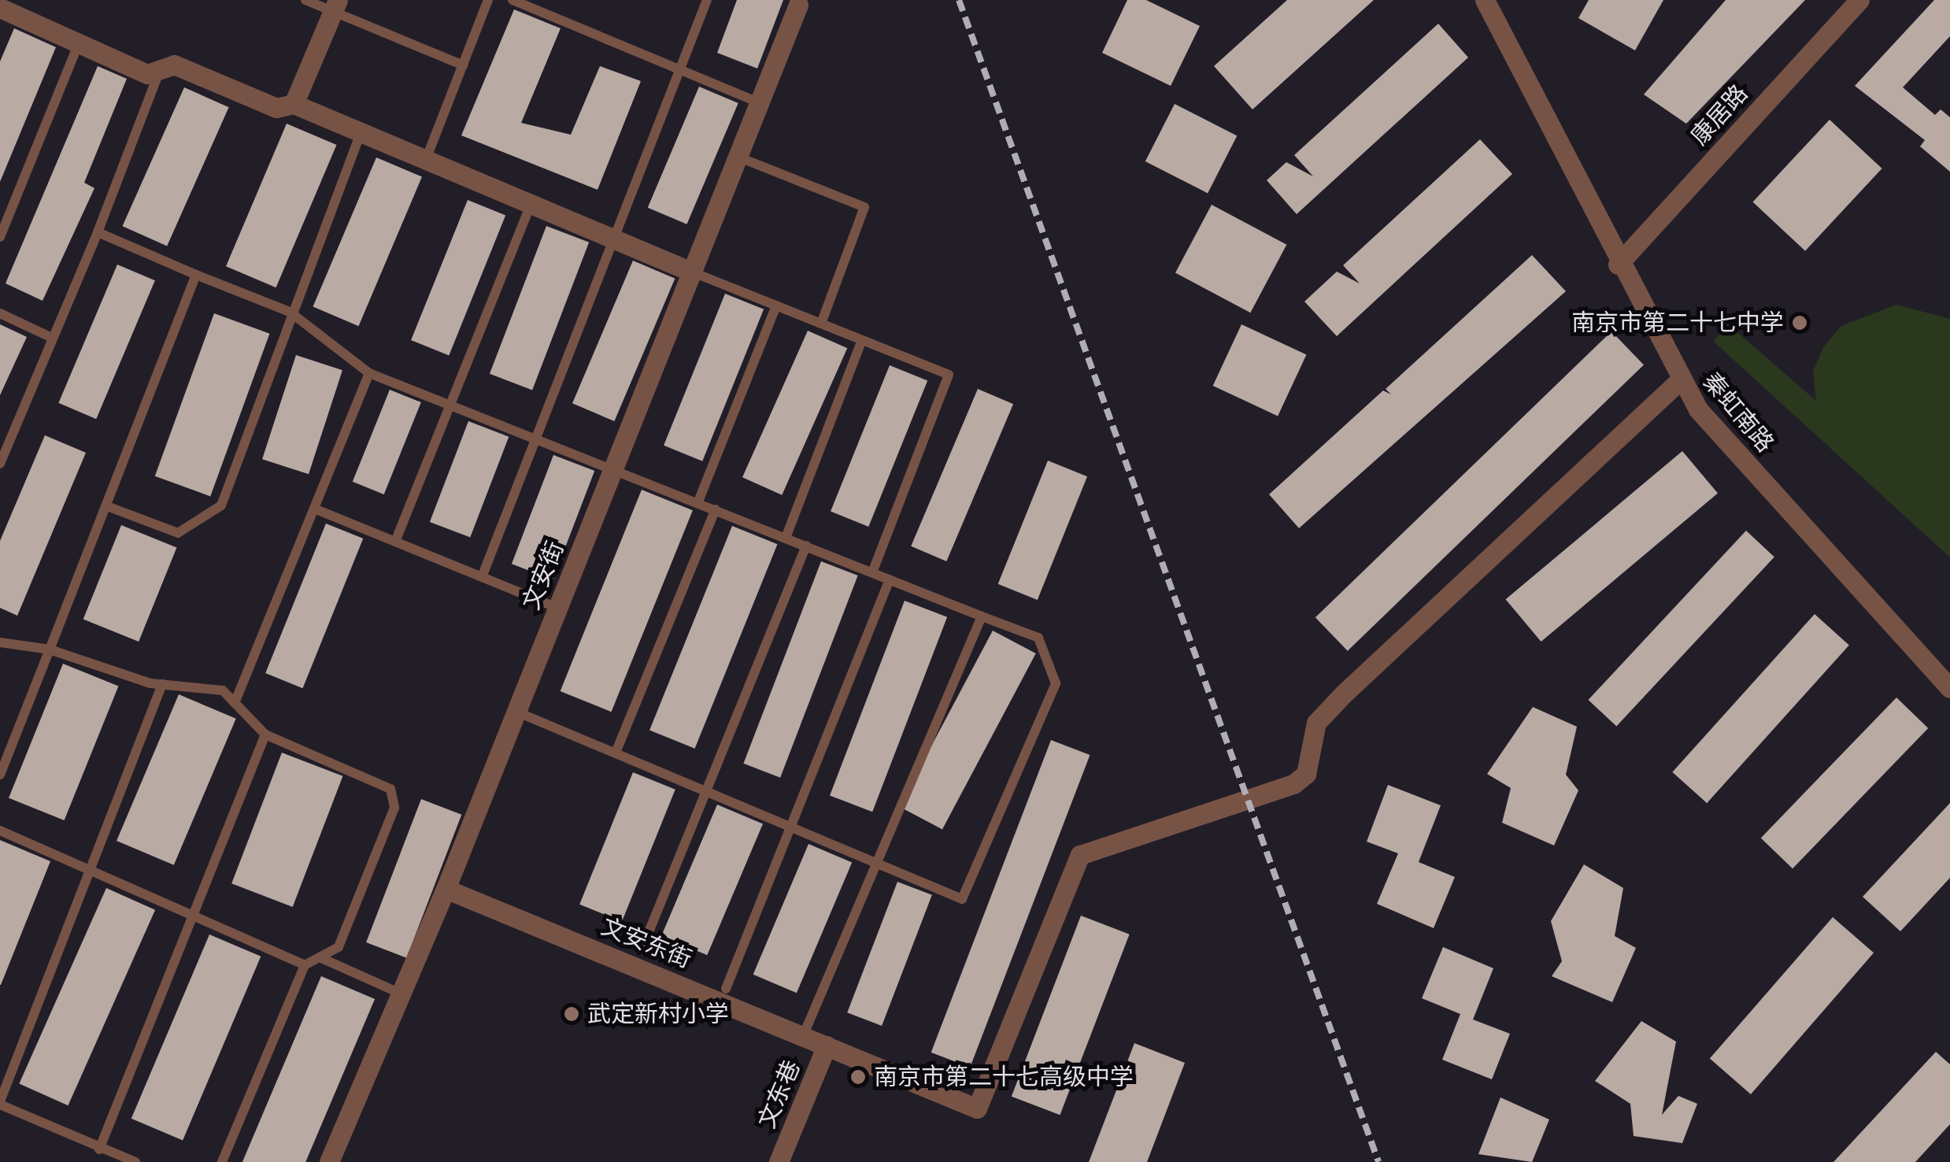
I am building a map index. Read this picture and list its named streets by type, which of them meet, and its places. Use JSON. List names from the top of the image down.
{
  "streets": {
    "street": [
      "康居路",
      "秦虹南路",
      "文安街",
      "文安东街",
      "文东巷"
    ]
  },
  "crossings": [
    ["康居路", "秦虹南路"],
    ["秦虹南路", "文安东街"],
    ["文安街", "文安东街"],
    ["文安东街", "文东巷"]
  ],
  "places": ["南京市第二十七中学", "武定新村小学", "南京市第二十七高级中学"]
}
